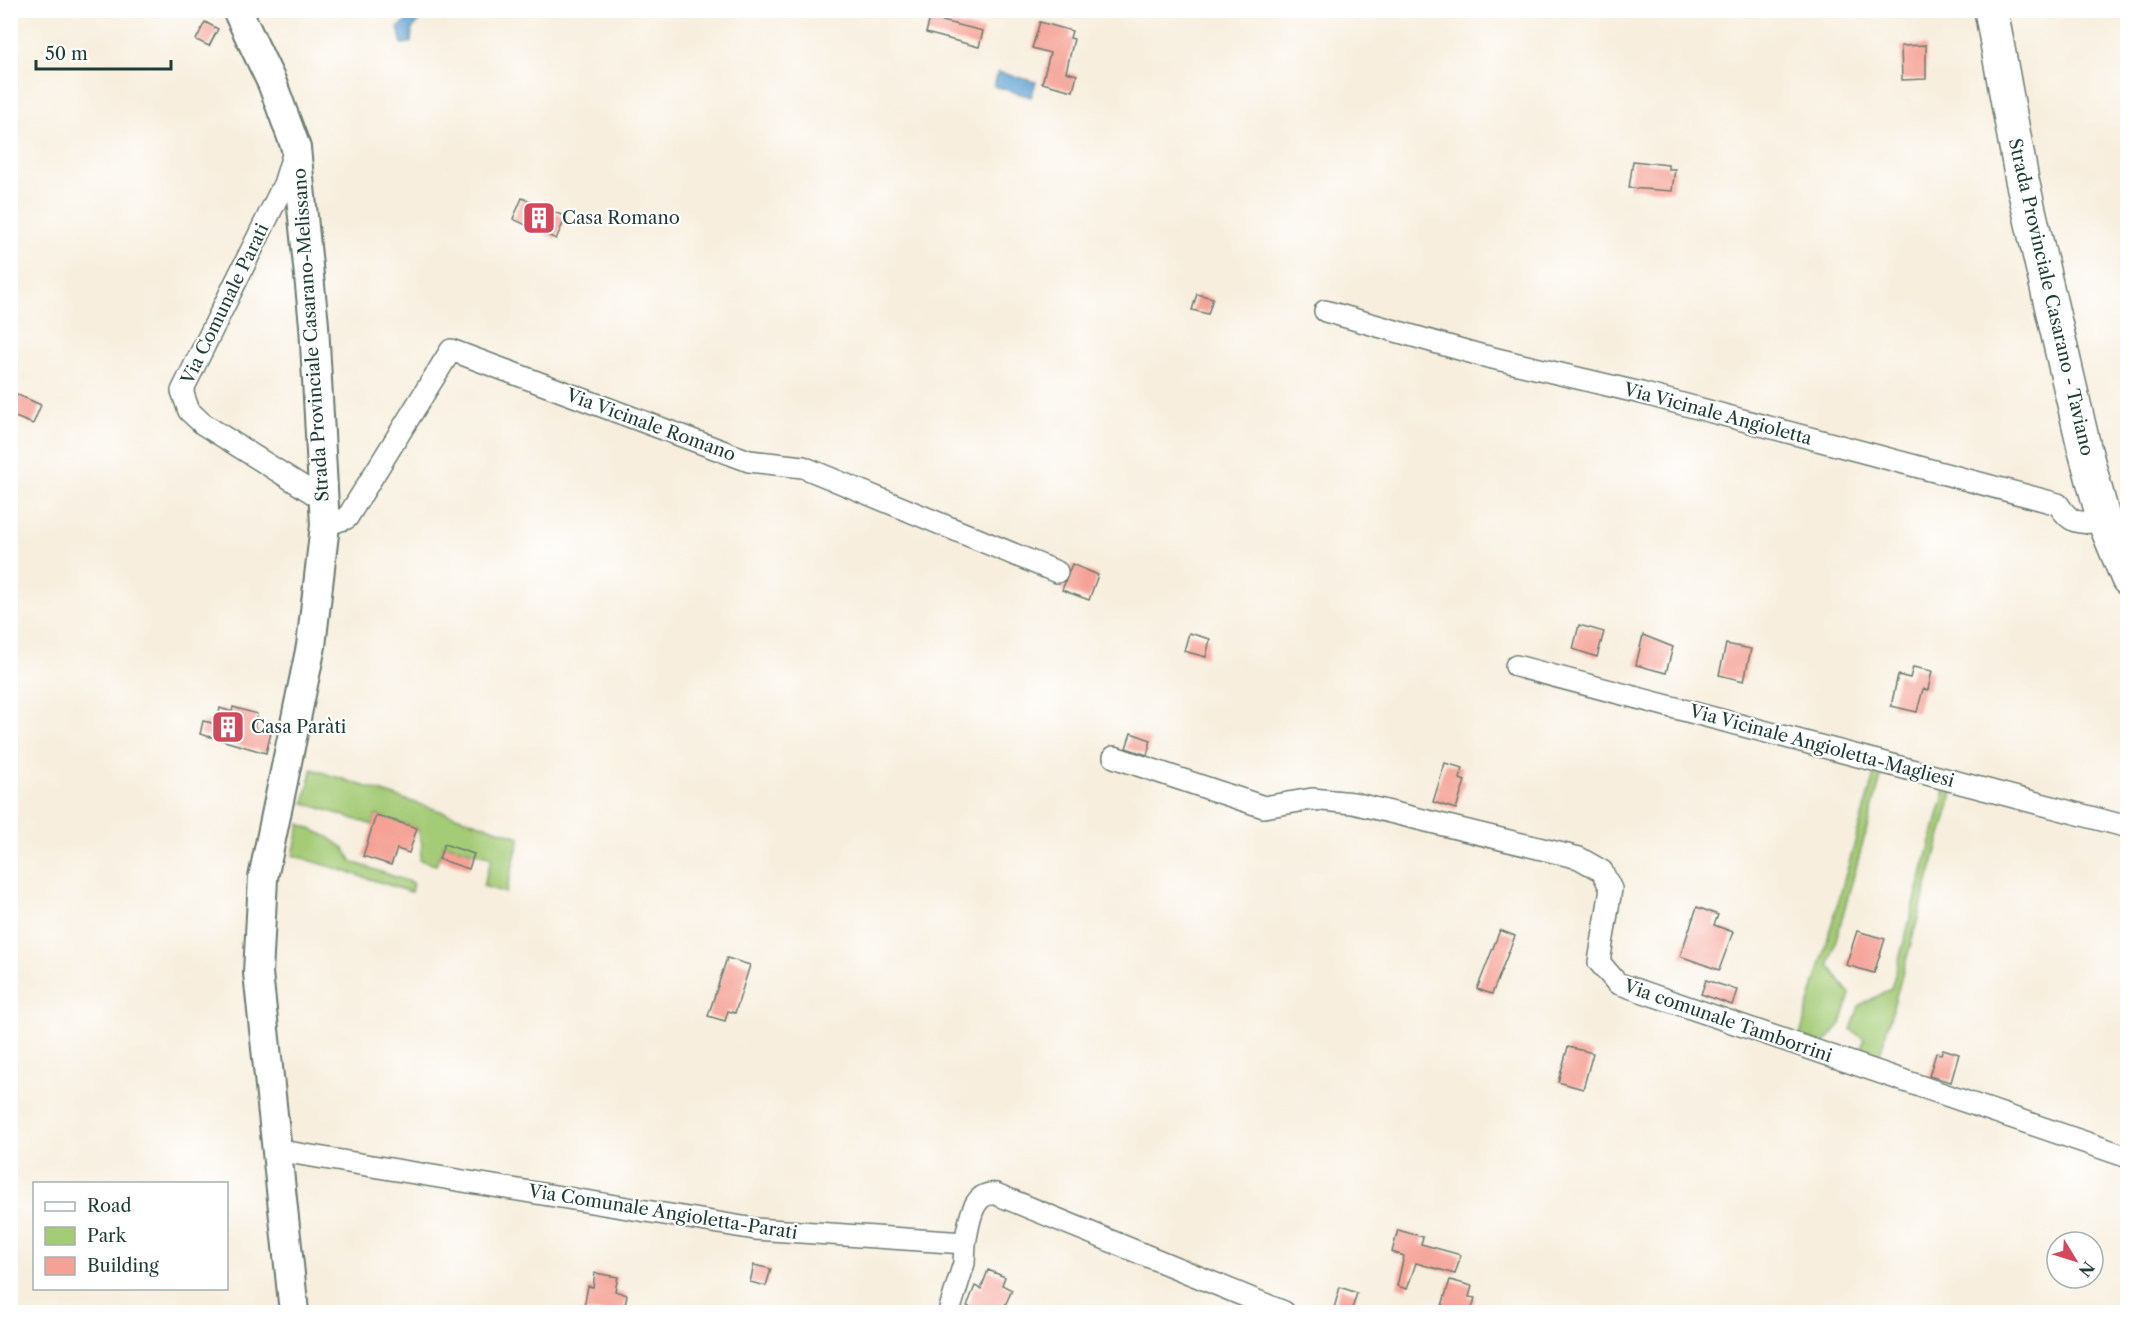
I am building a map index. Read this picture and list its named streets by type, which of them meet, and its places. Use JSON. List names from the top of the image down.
{
  "streets": {
    "main road": ["Strada Provinciale Casarano - Taviano", "Strada Provinciale Casarano-Melissano"],
    "street": [
      "Via Comunale Parati",
      "Via Vicinale Angioletta",
      "Via Vicinale Romano",
      "Via Vicinale Angioletta-Magliesi",
      "Via comunale Tamborrini",
      "Via Comunale Angioletta-Parati"
    ]
  },
  "crossings": [
    ["Strada Provinciale Casarano - Taviano", "Via Vicinale Angioletta"],
    ["Via Comunale Parati", "Strada Provinciale Casarano-Melissano"],
    ["Via Comunale Parati", "Via Vicinale Romano"],
    ["Strada Provinciale Casarano-Melissano", "Via Vicinale Romano"],
    ["Strada Provinciale Casarano-Melissano", "Via Comunale Angioletta-Parati"]
  ],
  "places": {
    "building": ["Casa Romano", "Casa Paràti"]
  },
  "legend": ["Road", "Park", "Building"],
  "scale_bar": "50 m",
  "north": "bottom right"
}
